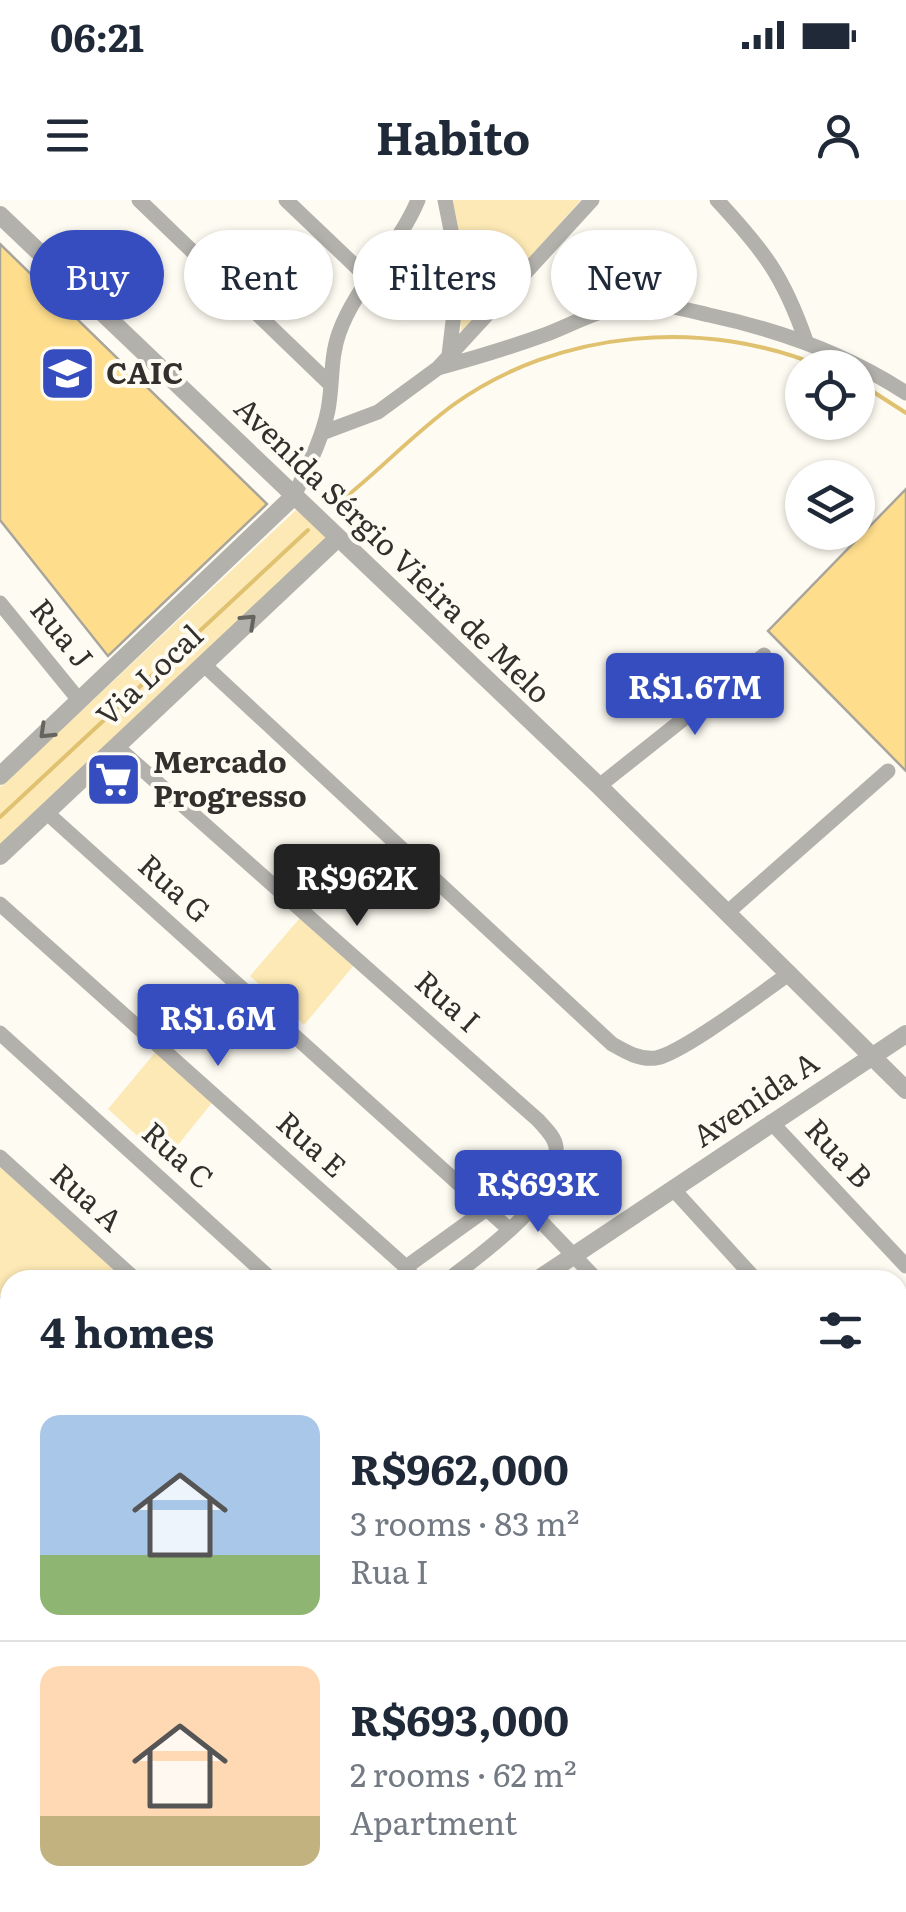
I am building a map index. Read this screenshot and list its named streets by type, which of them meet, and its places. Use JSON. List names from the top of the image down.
{
  "streets": {
    "street": [
      "Avenida Sérgio Vieira de Melo",
      "Rua J",
      "Via Local",
      "Rua G",
      "Rua I",
      "Avenida A",
      "Rua E",
      "Rua B",
      "Rua C",
      "Rua A"
    ]
  },
  "crossings": [
    ["Avenida Sérgio Vieira de Melo", "Via Local"],
    ["Avenida Sérgio Vieira de Melo", "Avenida A"],
    ["Rua J", "Via Local"],
    ["Via Local", "Rua G"],
    ["Via Local", "Rua I"],
    ["Avenida A", "Rua B"]
  ],
  "places": {
    "school or university": ["CAIC"],
    "supermarket": ["Mercado Progresso"]
  },
  "page": {
    "status": "06:21",
    "header": "Habito",
    "chip": [
      "Buy",
      "Rent",
      "Filters",
      "New"
    ],
    "price": [
      "R$1.67M",
      "R$962K",
      "R$1.6M",
      "R$693K"
    ],
    "heading": "4 homes",
    "list": [
      {
        "name": "R$962,000",
        "note": "3 rooms · 83 m² · Rua I"
      },
      {
        "name": "R$693,000",
        "note": "2 rooms · 62 m² · Apartment"
      }
    ]
  }
}
